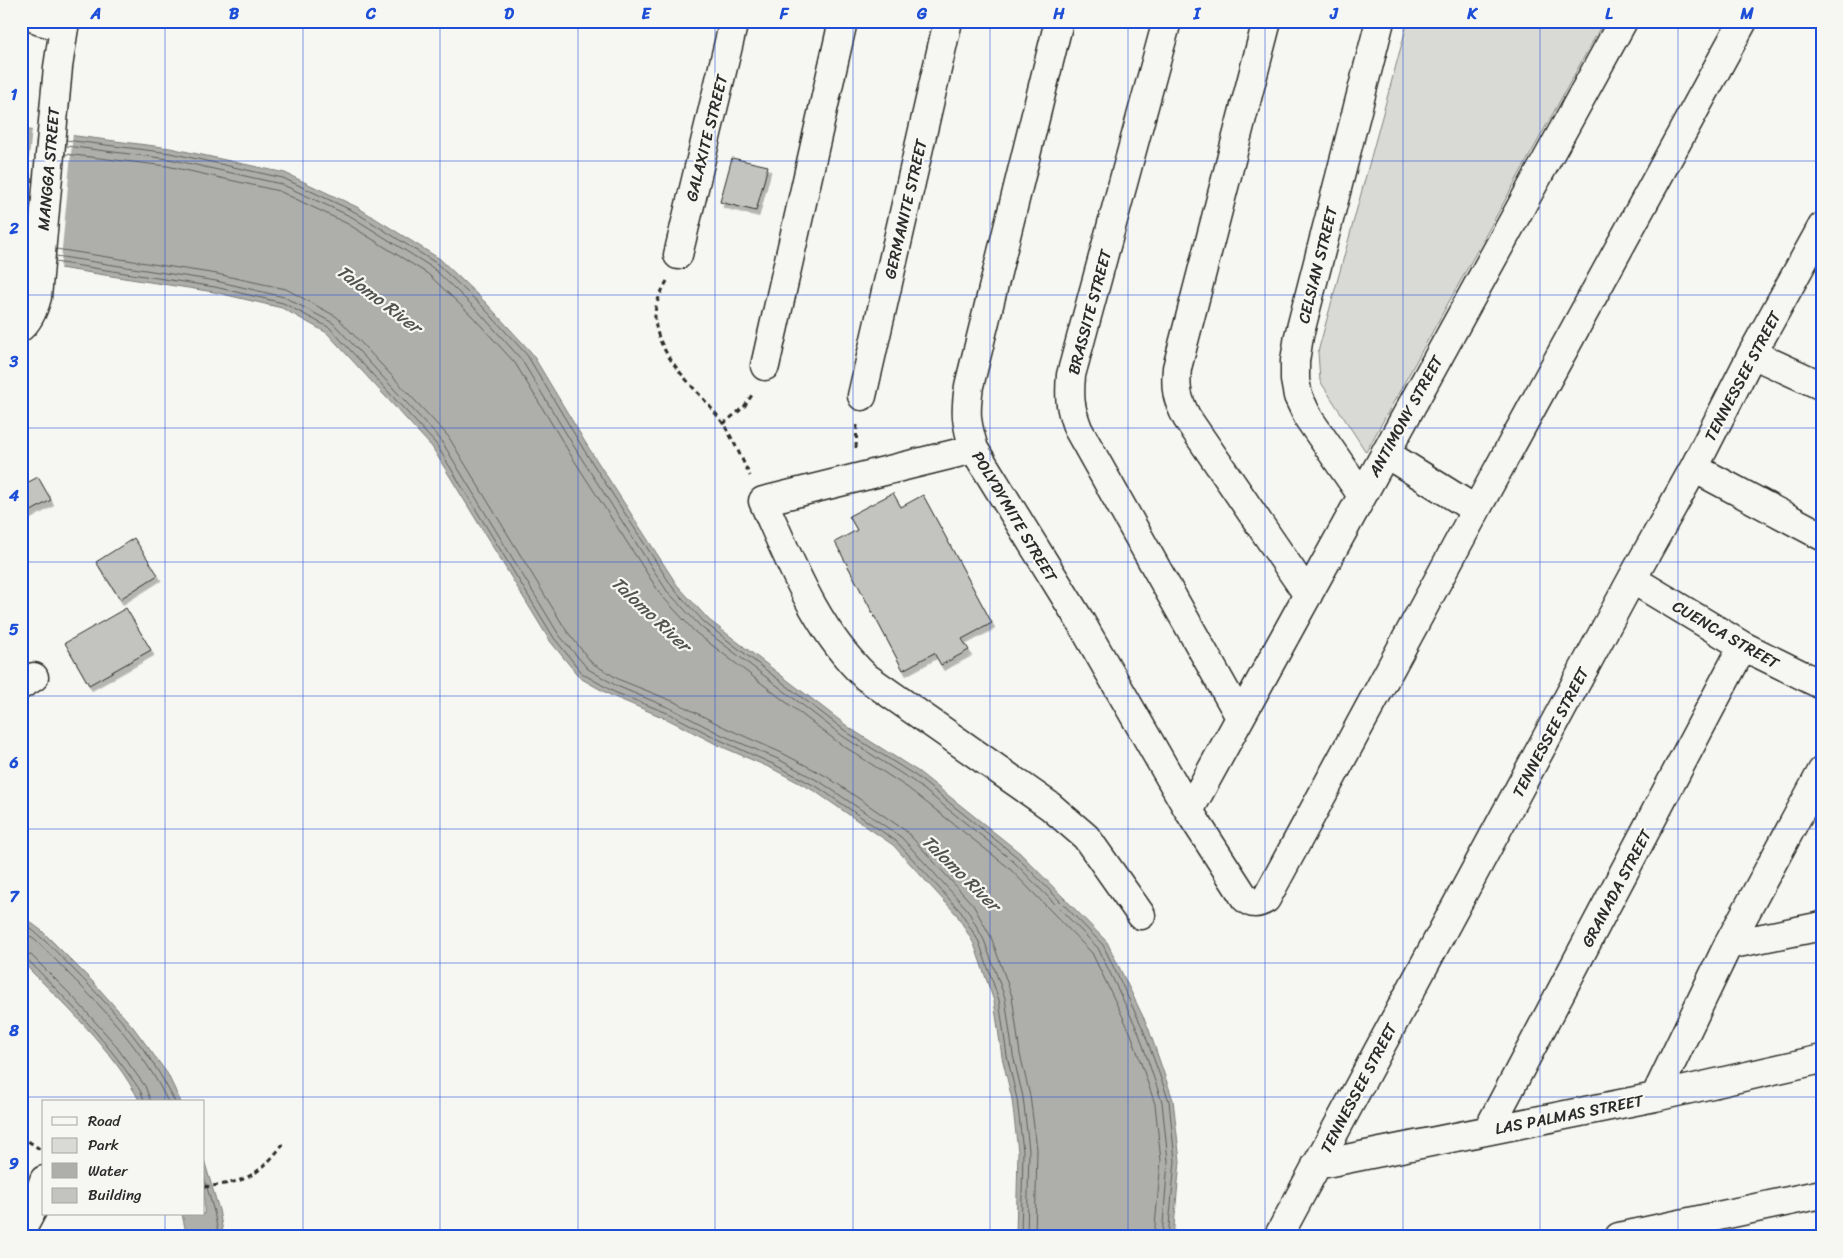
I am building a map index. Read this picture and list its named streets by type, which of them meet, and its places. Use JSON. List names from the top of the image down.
{
  "streets": {
    "street": [
      "GALAXITE STREET",
      "MANGGA STREET",
      "GERMANITE STREET",
      "CELSIAN STREET",
      "BRASSITE STREET",
      "TENNESSEE STREET",
      "ANTIMONY STREET",
      "POLYDYMITE STREET",
      "CUENCA STREET",
      "GRANADA STREET",
      "LAS PALMAS STREET"
    ]
  },
  "crossings": [
    ["CELSIAN STREET", "ANTIMONY STREET"],
    ["BRASSITE STREET", "ANTIMONY STREET"],
    ["TENNESSEE STREET", "CUENCA STREET"],
    ["TENNESSEE STREET", "LAS PALMAS STREET"],
    ["ANTIMONY STREET", "POLYDYMITE STREET"],
    ["CUENCA STREET", "GRANADA STREET"],
    ["GRANADA STREET", "LAS PALMAS STREET"]
  ],
  "water": ["Talomo River"],
  "legend": [
    "Road",
    "Park",
    "Water",
    "Building"
  ],
  "grid": {
    "columns": [
      "A",
      "B",
      "C",
      "D",
      "E",
      "F",
      "G",
      "H",
      "I",
      "J",
      "K",
      "L",
      "M"
    ],
    "rows": [
      "1",
      "2",
      "3",
      "4",
      "5",
      "6",
      "7",
      "8",
      "9"
    ]
  }
}
